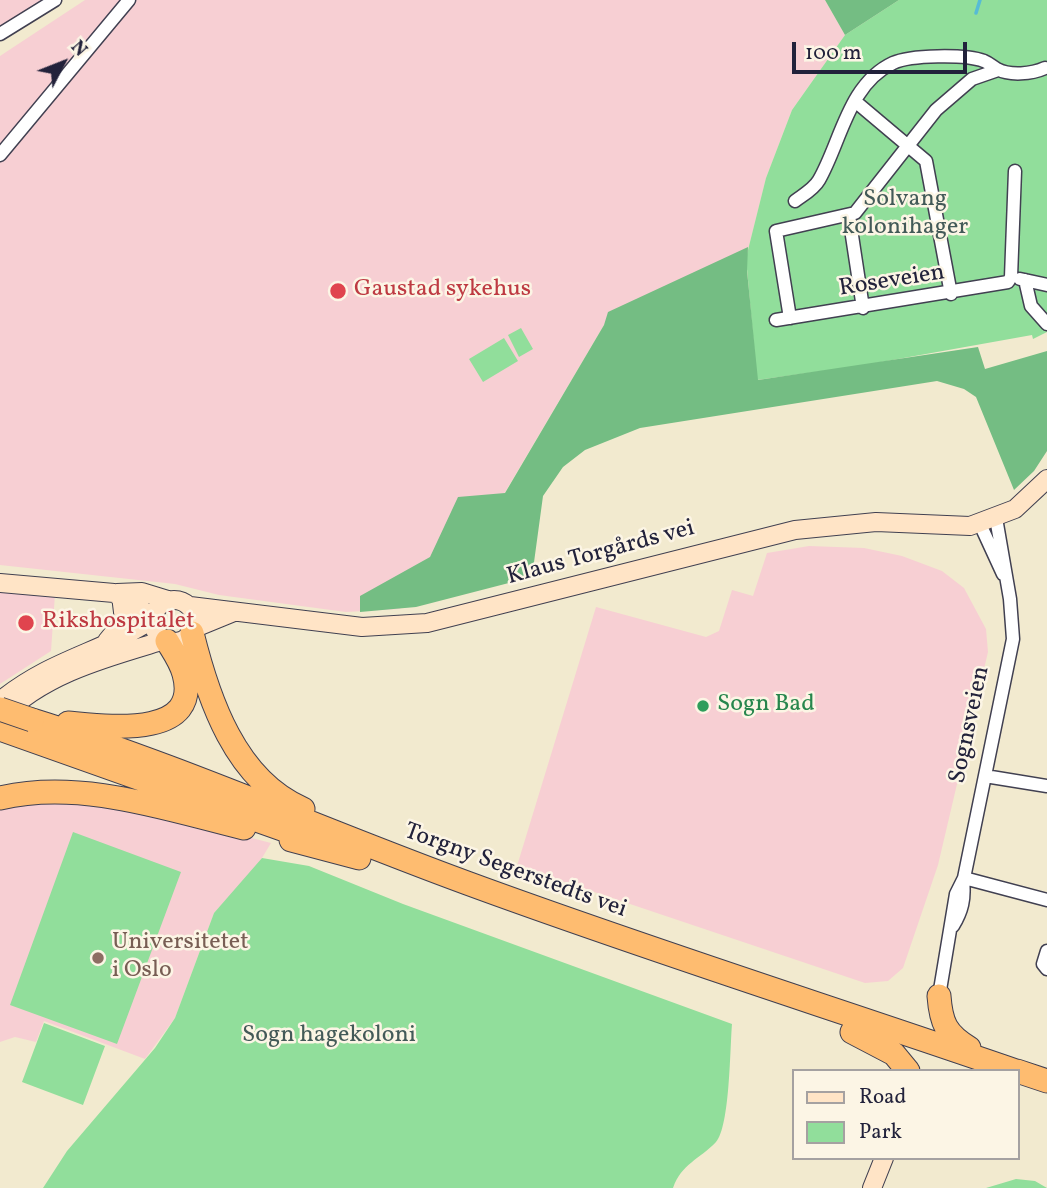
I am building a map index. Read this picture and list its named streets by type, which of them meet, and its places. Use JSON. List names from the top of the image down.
{
  "streets": {
    "highway": ["Torgny Segerstedts vei"],
    "main road": ["Klaus Torgårds vei"],
    "street": ["Roseveien", "Sognsveien"]
  },
  "crossings": [
    ["Klaus Torgårds vei", "Sognsveien"]
  ],
  "parks": ["Solvang kolonihager", "Sogn hagekoloni"],
  "places": [
    "Gaustad sykehus",
    "Rikshospitalet",
    "Sogn Bad",
    "Universitetet i Oslo"
  ],
  "legend": ["Road", "Park"],
  "scale_bar": "100 m",
  "north": "top right"
}
